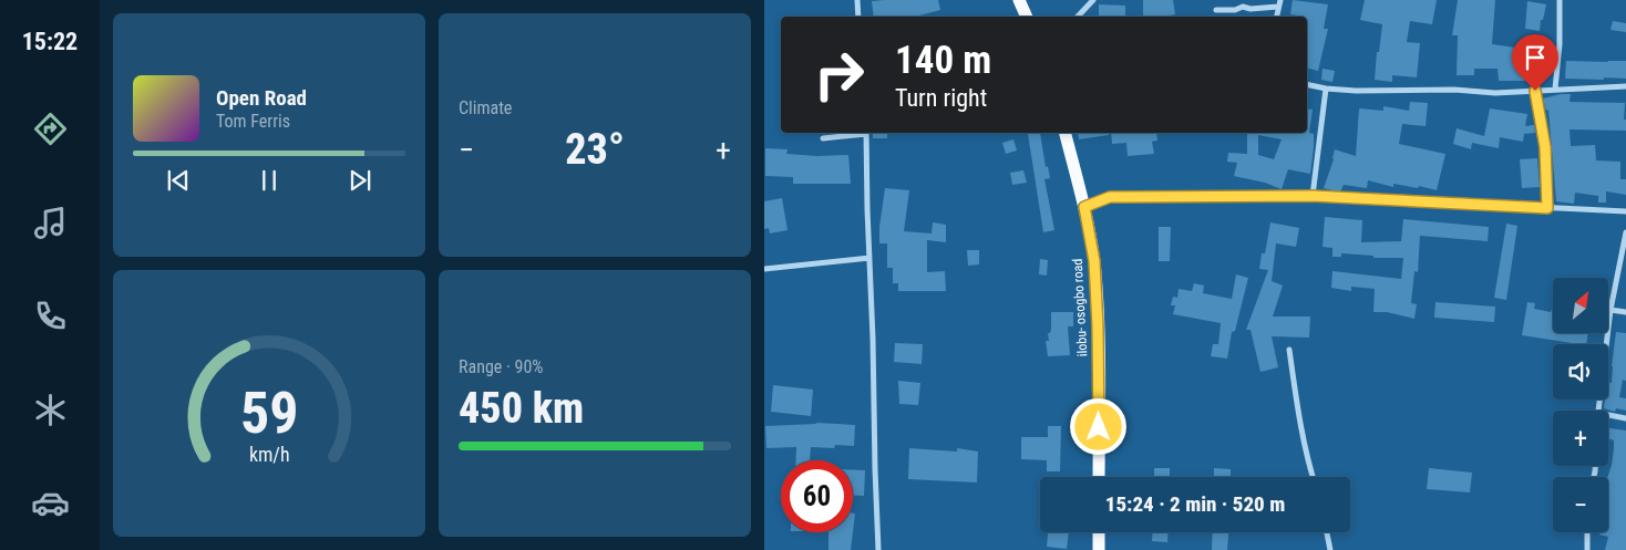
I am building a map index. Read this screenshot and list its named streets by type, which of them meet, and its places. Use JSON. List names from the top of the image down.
{
  "streets": {
    "main road": ["ilobu- osogbo road"]
  },
  "north": "top right",
  "page": {
    "tabs": "15:22",
    "tile": [
      "Climate",
      ["Range · 90%", "450 km"]
    ],
    "turn": ["140 m", "Turn right"],
    "song": ["Open Road", "Tom Ferris"],
    "heat": ["−", "23°", "+"],
    "map_buttons": ["+", "−"],
    "limit": "60",
    "trip": "15:24 · 2 min · 520 m",
    "gauge": ["59", "km/h"]
  }
}
